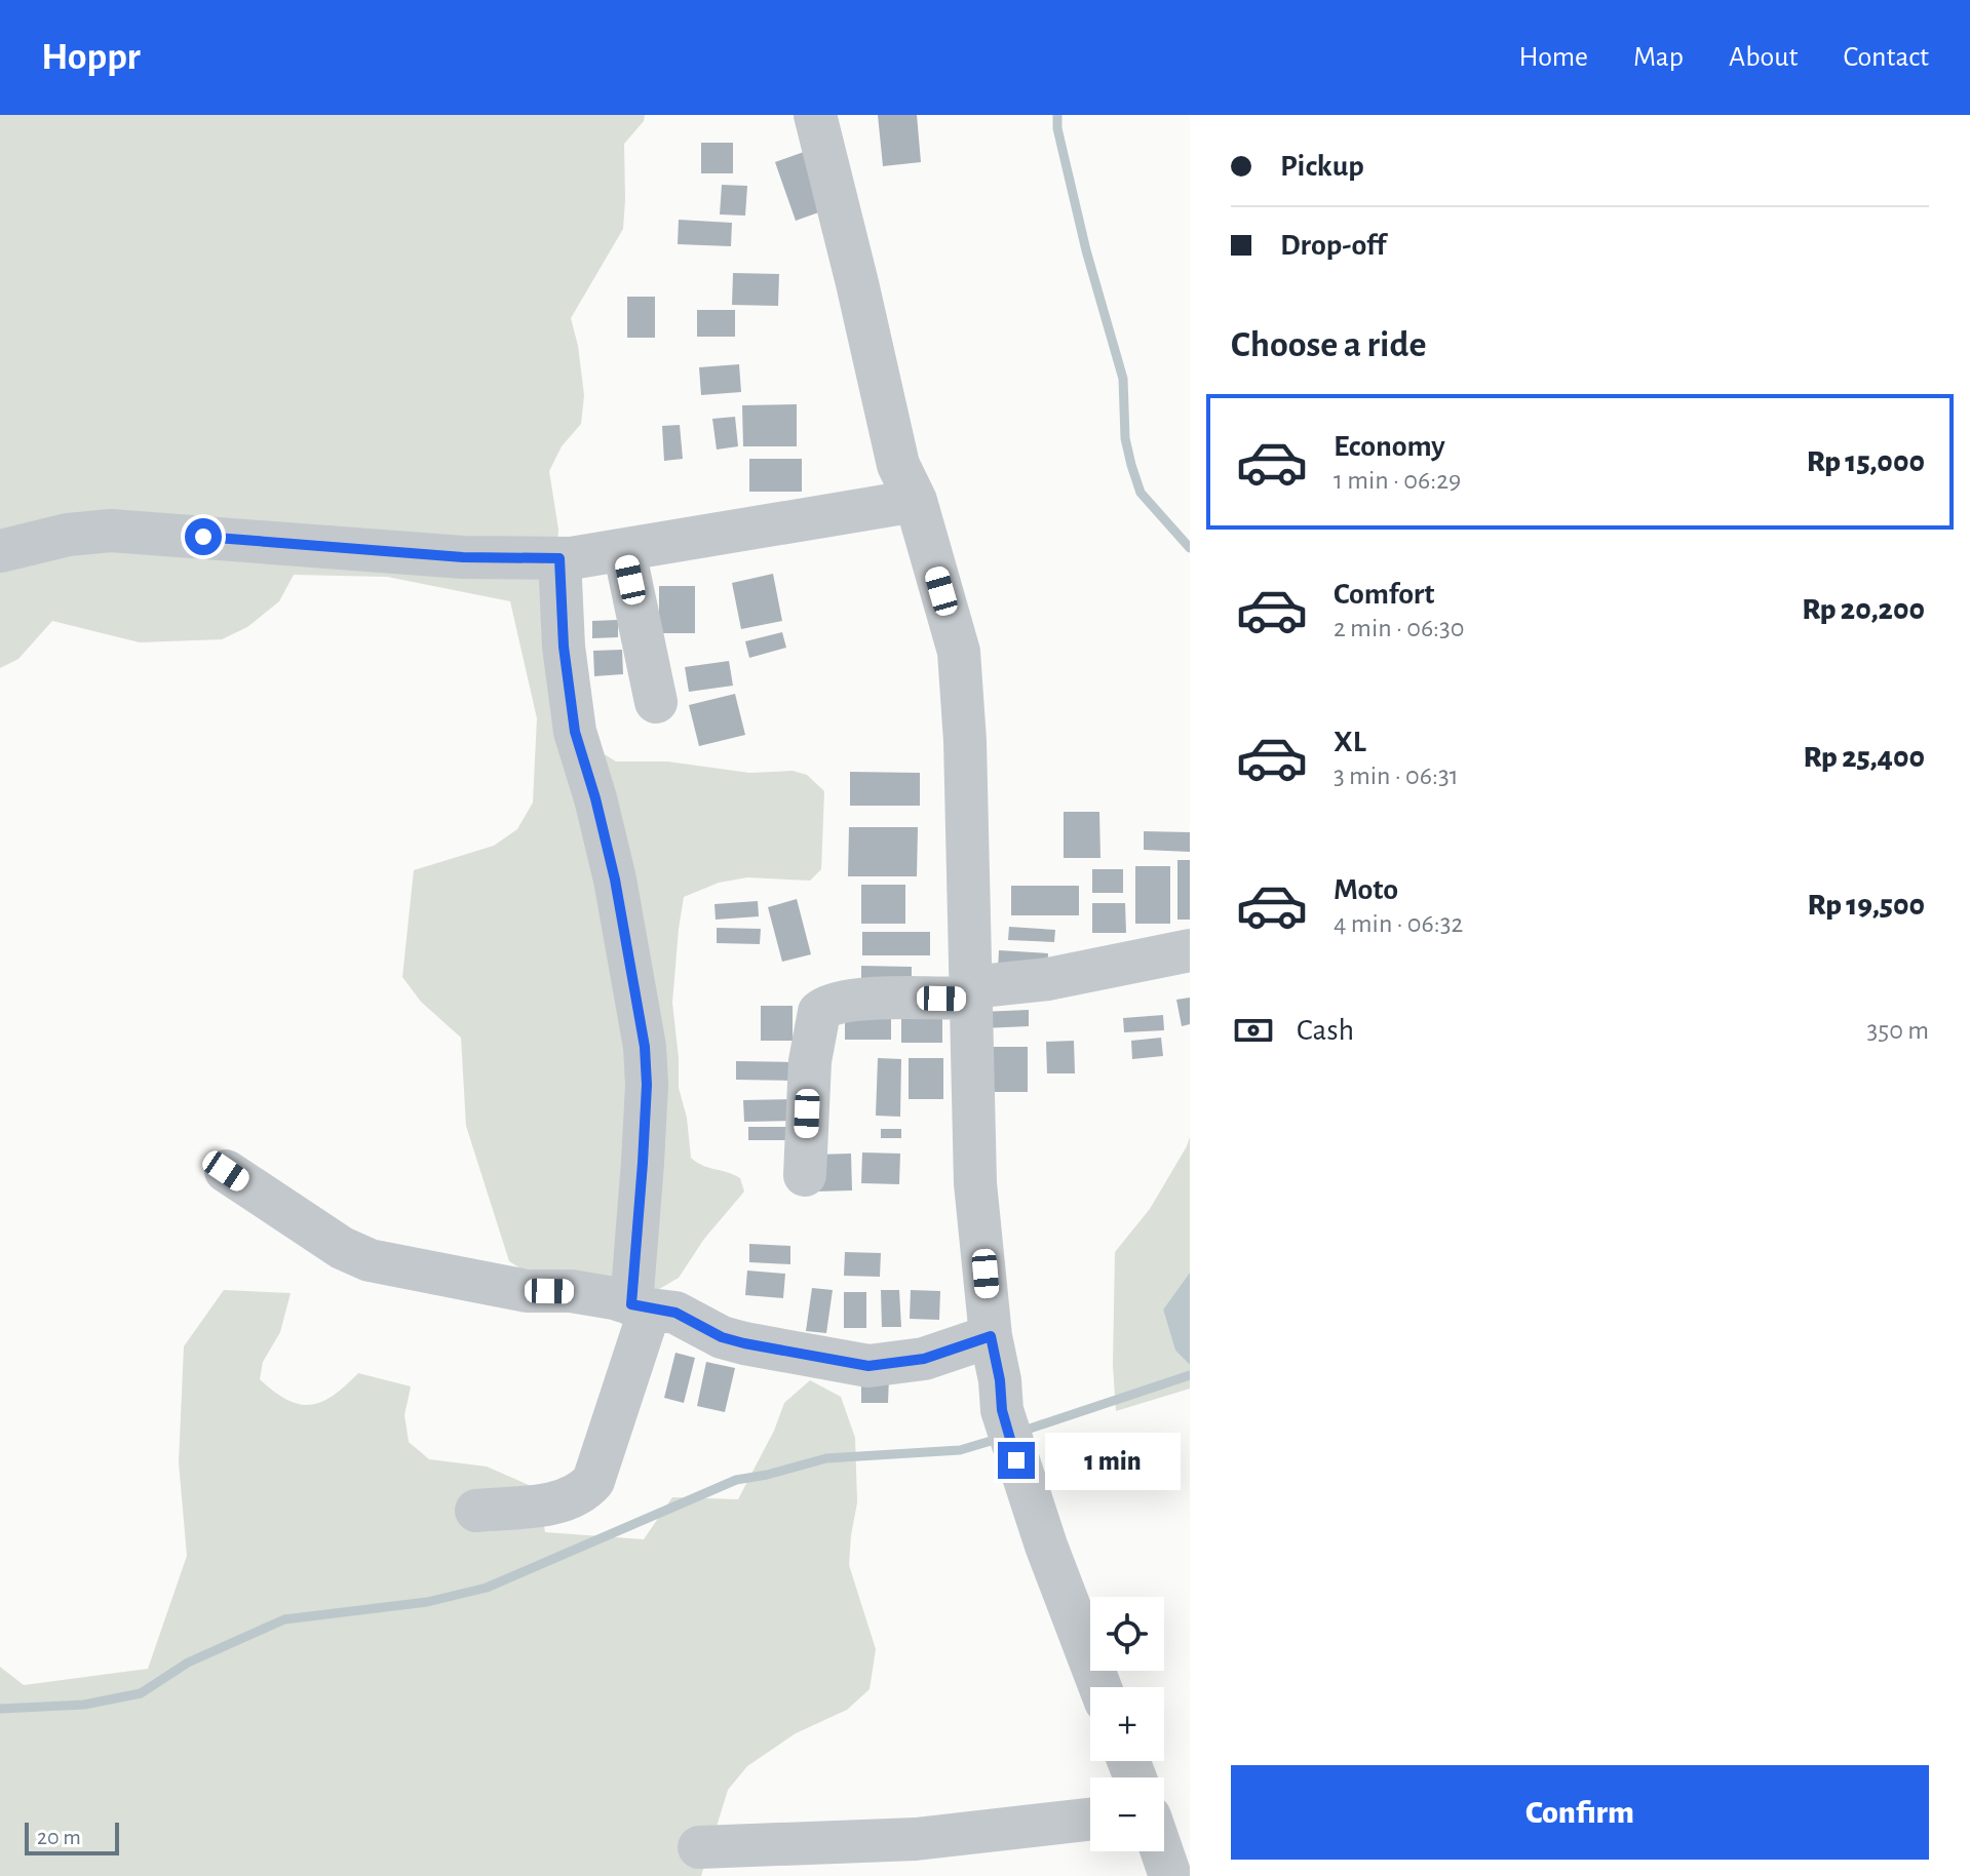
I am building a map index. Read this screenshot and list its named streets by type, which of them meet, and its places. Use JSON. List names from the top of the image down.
{
  "scale_bar": "20 m",
  "page": {
    "header": "Hoppr",
    "nav": [
      "Home",
      "Map",
      "About",
      "Contact"
    ],
    "banner": ["Pickup", "Drop-off"],
    "heading": "Choose a ride",
    "list": [
      {
        "name": "Economy",
        "note": "1 min · 06:29",
        "value": "Rp 15,000"
      },
      {
        "name": "Comfort",
        "note": "2 min · 06:30",
        "value": "Rp 20,200"
      },
      {
        "name": "XL",
        "note": "3 min · 06:31",
        "value": "Rp 25,400"
      },
      {
        "name": "Moto",
        "note": "4 min · 06:32",
        "value": "Rp 19,500"
      }
    ],
    "pay": ["Cash", "350 m"],
    "bubble": "1 min",
    "map_buttons": ["+", "−"],
    "buttons": "Confirm",
    "scale": "20 m"
  }
}
